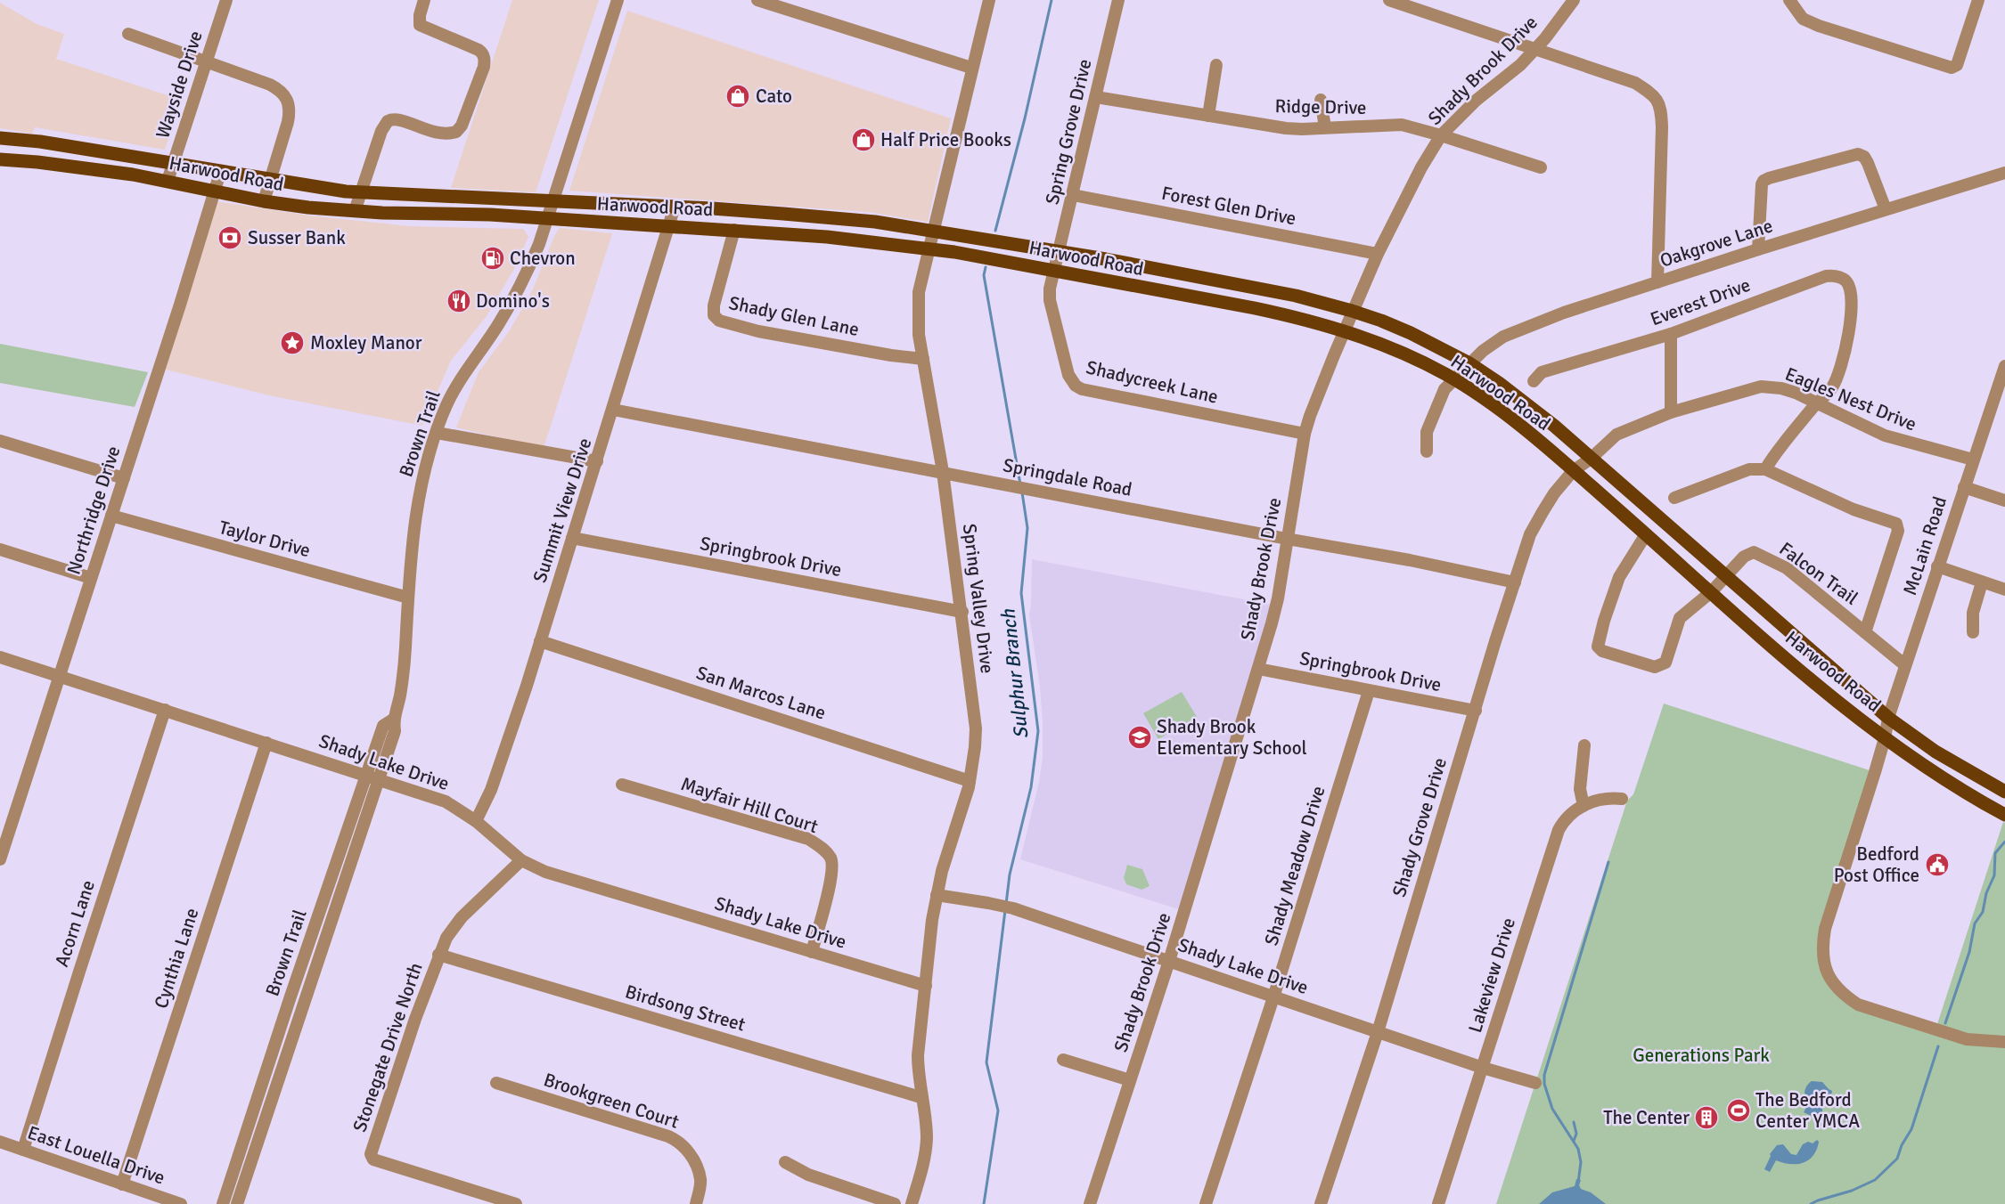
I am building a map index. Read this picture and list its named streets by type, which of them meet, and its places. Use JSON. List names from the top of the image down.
{
  "streets": {
    "main road": ["Harwood Road"],
    "street": [
      "Shady Brook Drive",
      "Wayside Drive",
      "Ridge Drive",
      "Spring Grove Drive",
      "Forest Glen Drive",
      "Oakgrove Lane",
      "Everest Drive",
      "Shady Glen Lane",
      "Shadycreek Lane",
      "Eagles Nest Drive",
      "Brown Trail",
      "Springdale Road",
      "Northridge Drive",
      "Summit View Drive",
      "Taylor Drive",
      "McLain Road",
      "Springbrook Drive",
      "Falcon Trail",
      "Spring Valley Drive",
      "San Marcos Lane",
      "Shady Lake Drive",
      "Mayfair Hill Court",
      "Shady Grove Drive",
      "Shady Meadow Drive",
      "Acorn Lane",
      "Cynthia Lane",
      "Lakeview Drive",
      "Birdsong Street",
      "Stonegate Drive North",
      "Brookgreen Court",
      "East Louella Drive"
    ]
  },
  "crossings": [
    ["Shady Brook Drive", "Ridge Drive"],
    ["Shady Brook Drive", "Harwood Road"],
    ["Shady Brook Drive", "Forest Glen Drive"],
    ["Shady Brook Drive", "Shadycreek Lane"],
    ["Shady Brook Drive", "Springdale Road"],
    ["Shady Brook Drive", "Springbrook Drive"],
    ["Shady Brook Drive", "Shady Lake Drive"],
    ["Wayside Drive", "Harwood Road"],
    ["Ridge Drive", "Spring Grove Drive"],
    ["Spring Grove Drive", "Harwood Road"],
    ["Spring Grove Drive", "Forest Glen Drive"],
    ["Spring Grove Drive", "Shadycreek Lane"],
    ["Harwood Road", "Oakgrove Lane"],
    ["Harwood Road", "Shady Glen Lane"],
    ["Harwood Road", "Shadycreek Lane"],
    ["Harwood Road", "Eagles Nest Drive"],
    ["Harwood Road", "Brown Trail"],
    ["Harwood Road", "Northridge Drive"],
    ["Harwood Road", "Summit View Drive"],
    ["Harwood Road", "McLain Road"],
    ["Harwood Road", "Falcon Trail"],
    ["Harwood Road", "Spring Valley Drive"],
    ["Harwood Road", "Shady Grove Drive"],
    ["Everest Drive", "Eagles Nest Drive"],
    ["Shady Glen Lane", "Spring Valley Drive"],
    ["Eagles Nest Drive", "McLain Road"],
    ["Eagles Nest Drive", "Shady Grove Drive"],
    ["Brown Trail", "Taylor Drive"],
    ["Brown Trail", "Shady Lake Drive"],
    ["Springdale Road", "Summit View Drive"],
    ["Springdale Road", "Spring Valley Drive"],
    ["Springdale Road", "Shady Grove Drive"],
    ["Northridge Drive", "Taylor Drive"],
    ["Northridge Drive", "Shady Lake Drive"],
    ["Summit View Drive", "Springbrook Drive"],
    ["Summit View Drive", "San Marcos Lane"],
    ["Summit View Drive", "Shady Lake Drive"],
    ["McLain Road", "Falcon Trail"],
    ["Springbrook Drive", "Spring Valley Drive"],
    ["Springbrook Drive", "Shady Grove Drive"],
    ["Springbrook Drive", "Shady Meadow Drive"],
    ["Spring Valley Drive", "San Marcos Lane"],
    ["Spring Valley Drive", "Shady Lake Drive"],
    ["Spring Valley Drive", "Birdsong Street"],
    ["Shady Lake Drive", "Mayfair Hill Court"],
    ["Shady Lake Drive", "Shady Grove Drive"],
    ["Shady Lake Drive", "Shady Meadow Drive"],
    ["Shady Lake Drive", "Acorn Lane"],
    ["Shady Lake Drive", "Cynthia Lane"],
    ["Shady Lake Drive", "Lakeview Drive"],
    ["Shady Lake Drive", "Stonegate Drive North"],
    ["Acorn Lane", "East Louella Drive"],
    ["Cynthia Lane", "East Louella Drive"],
    ["Birdsong Street", "Stonegate Drive North"]
  ],
  "water": ["Sulphur Branch"],
  "parks": ["Generations Park"],
  "places": {
    "shop": ["Cato", "Half Price Books"],
    "bank": ["Susser Bank"],
    "fuel station": ["Chevron"],
    "restaurant": ["Domino's"],
    "place": ["Moxley Manor"],
    "school or university": ["Shady Brook Elementary School"],
    "public building": ["Bedford Post Office"],
    "sports": ["The Bedford Center YMCA"],
    "building": ["The Center"]
  }
}
